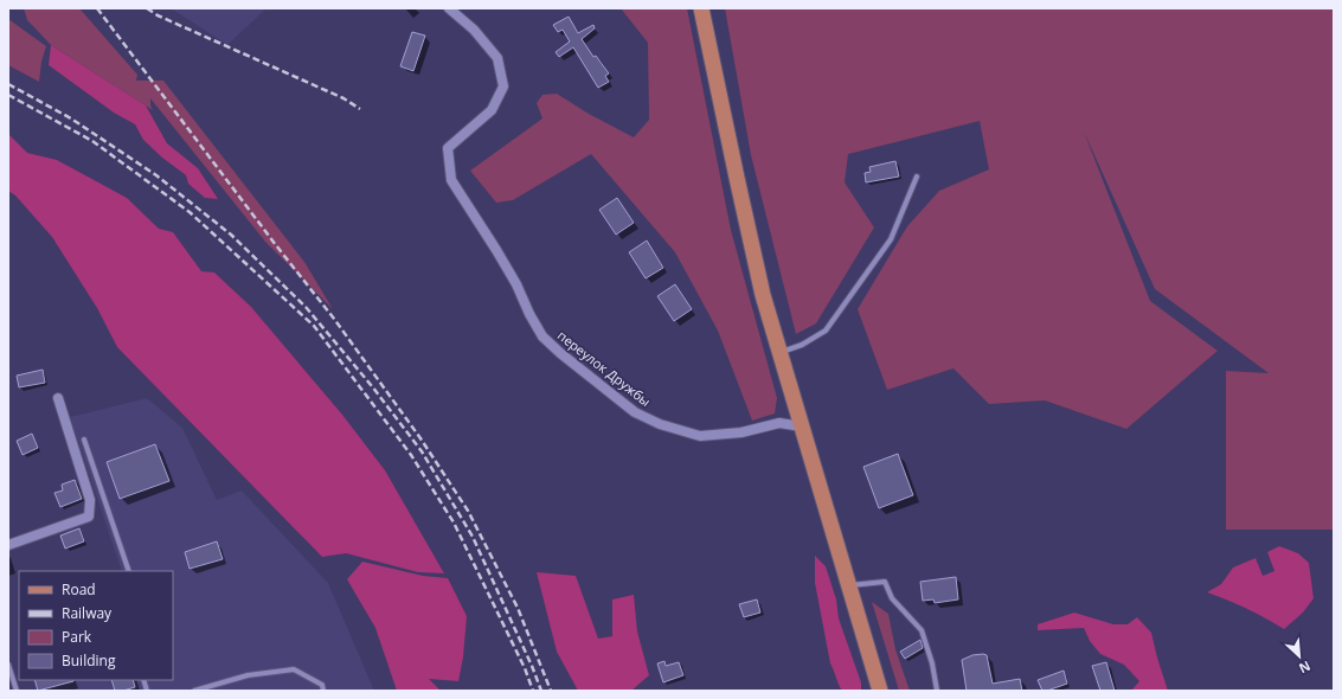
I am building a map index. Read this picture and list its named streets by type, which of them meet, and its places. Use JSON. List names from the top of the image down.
{
  "streets": {
    "street": ["переулок Дружбы"]
  },
  "legend": [
    "Road",
    "Railway",
    "Park",
    "Building"
  ],
  "north": "bottom right"
}
